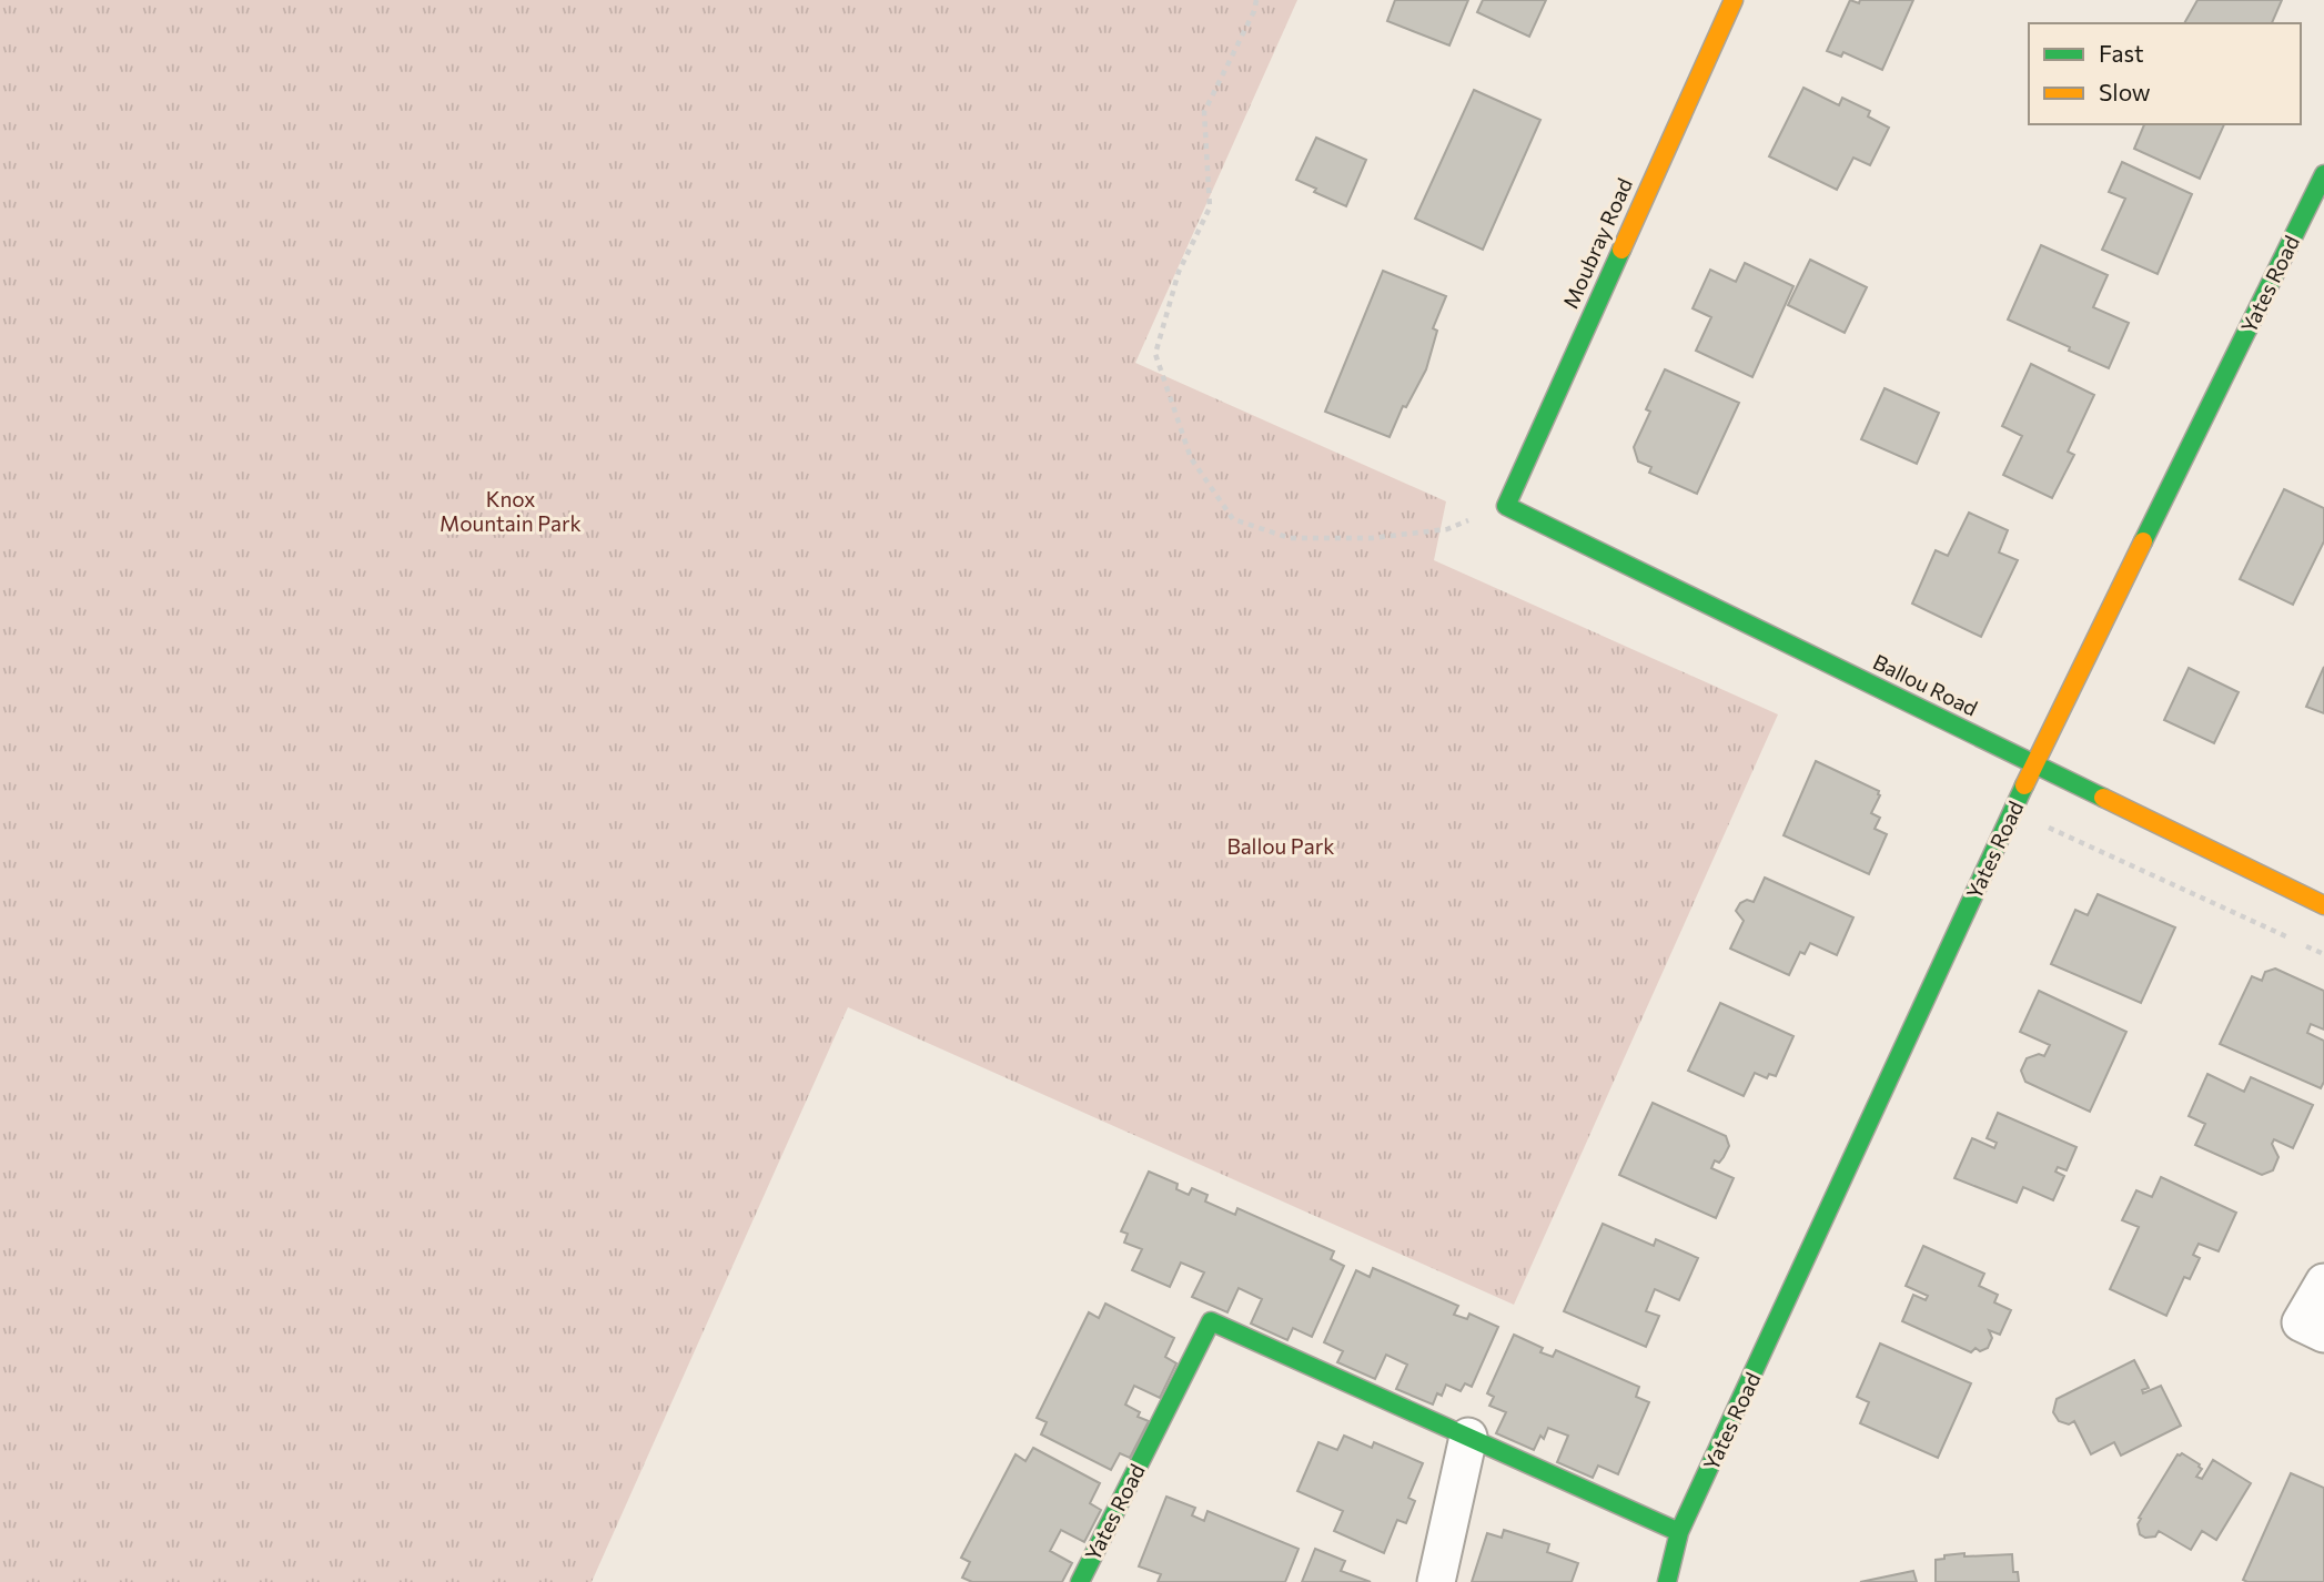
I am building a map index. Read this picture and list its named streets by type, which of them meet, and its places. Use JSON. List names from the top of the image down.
{
  "streets": {
    "street": ["Moubray Road", "Yates Road", "Ballou Road"]
  },
  "crossings": [
    ["Moubray Road", "Ballou Road"],
    ["Yates Road", "Ballou Road"]
  ],
  "parks": ["Knox Mountain Park", "Ballou Park"],
  "legend": ["Fast", "Slow"]
}
